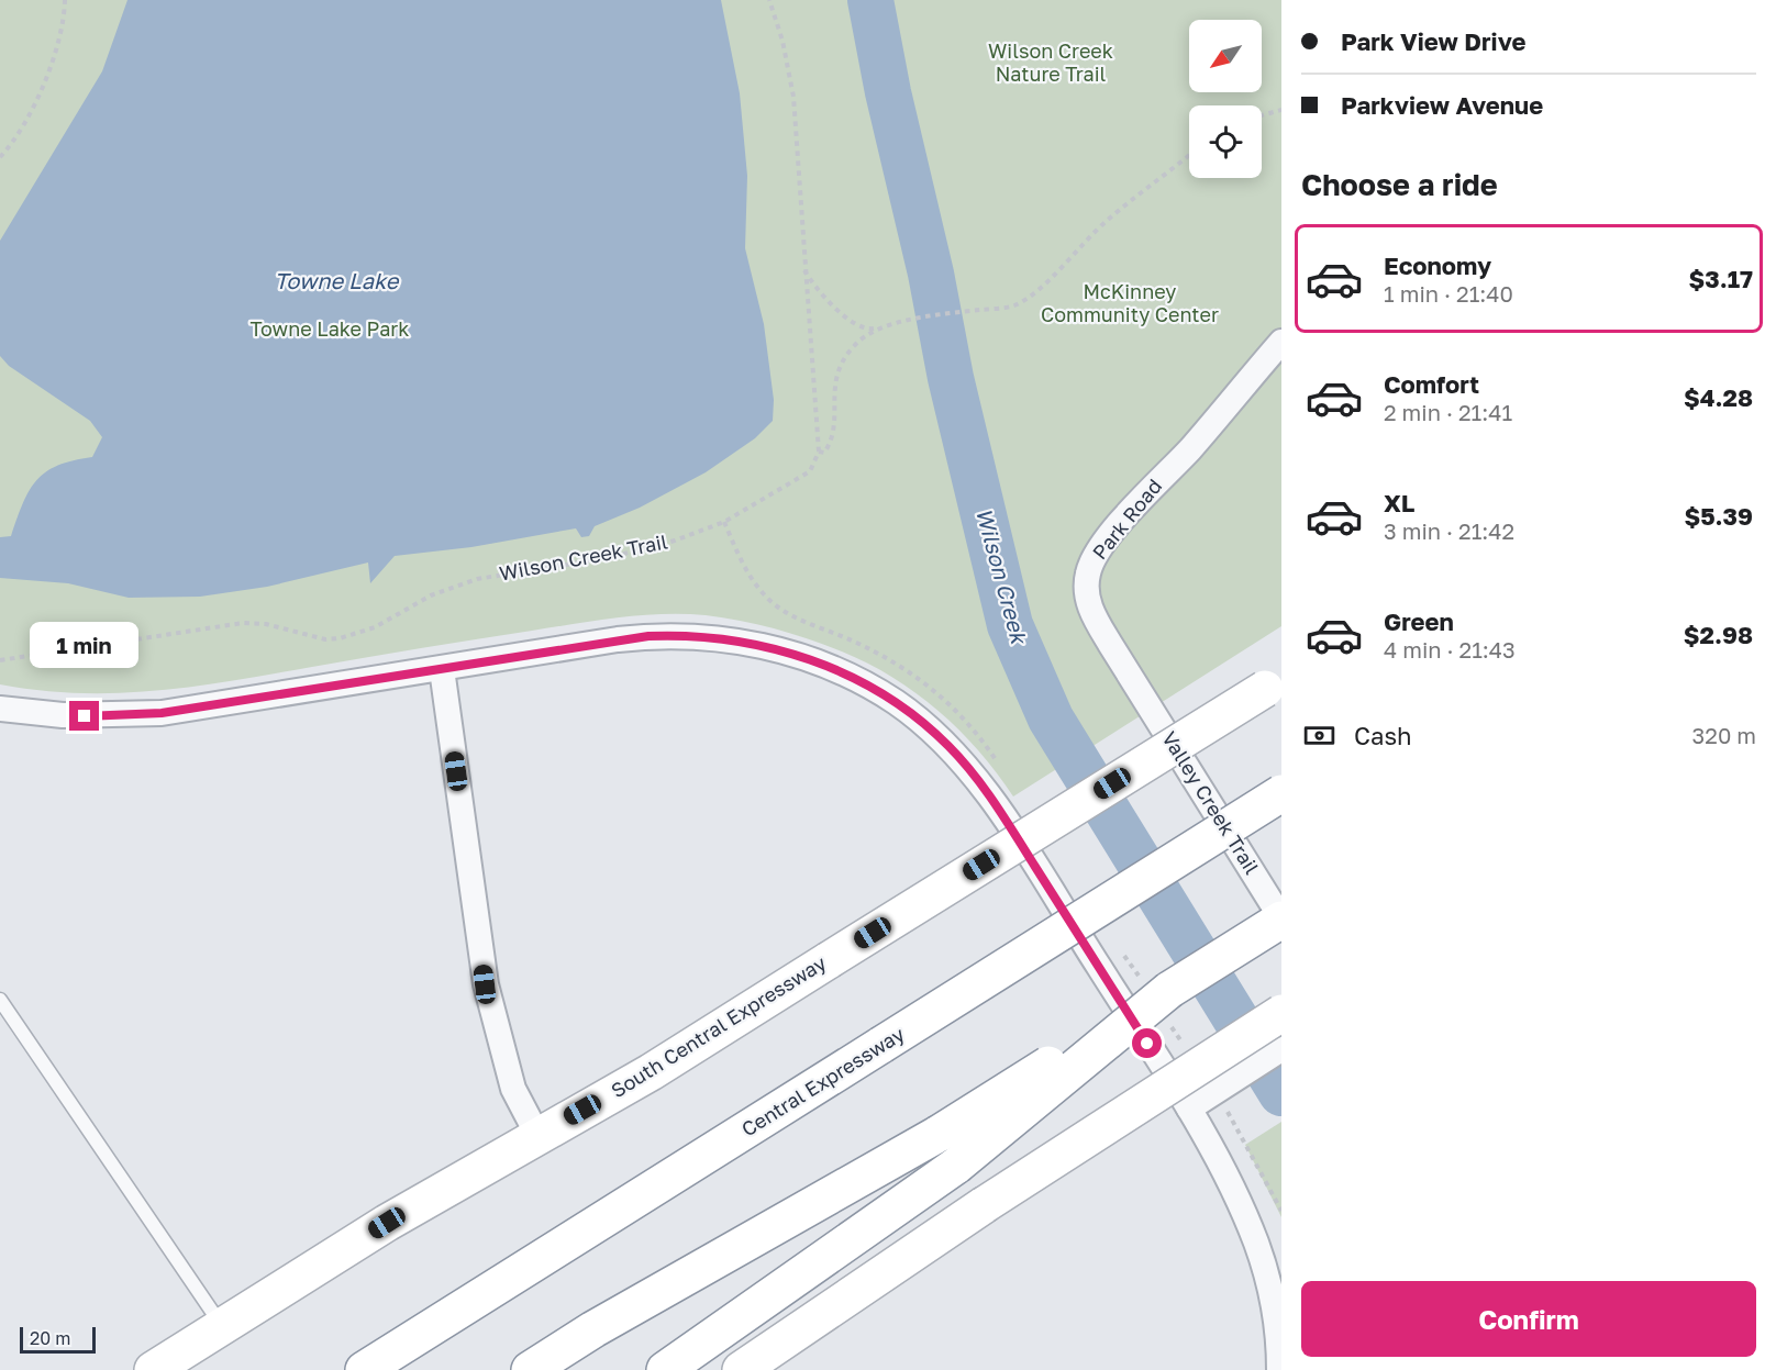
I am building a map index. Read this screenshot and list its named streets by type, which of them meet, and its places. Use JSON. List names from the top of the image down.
{
  "streets": {
    "main road": ["South Central Expressway", "Central Expressway"],
    "street": ["Park Road", "Valley Creek Trail"],
    "path": ["Wilson Creek Trail"]
  },
  "crossings": [
    ["Park Road", "Valley Creek Trail"]
  ],
  "water": ["Towne Lake", "Wilson Creek"],
  "parks": ["Wilson Creek Nature Trail", "McKinney Community Center", "Towne Lake Park"],
  "scale_bar": "20 m",
  "north": "bottom left",
  "page": {
    "banner": ["Park View Drive", "Parkview Avenue"],
    "heading": "Choose a ride",
    "list": [
      {
        "name": "Economy",
        "note": "1 min · 21:40",
        "value": "$3.17"
      },
      {
        "name": "Comfort",
        "note": "2 min · 21:41",
        "value": "$4.28"
      },
      {
        "name": "XL",
        "note": "3 min · 21:42",
        "value": "$5.39"
      },
      {
        "name": "Green",
        "note": "4 min · 21:43",
        "value": "$2.98"
      }
    ],
    "bubble": "1 min",
    "pay": ["Cash", "320 m"],
    "buttons": "Confirm",
    "scale": "20 m"
  }
}
